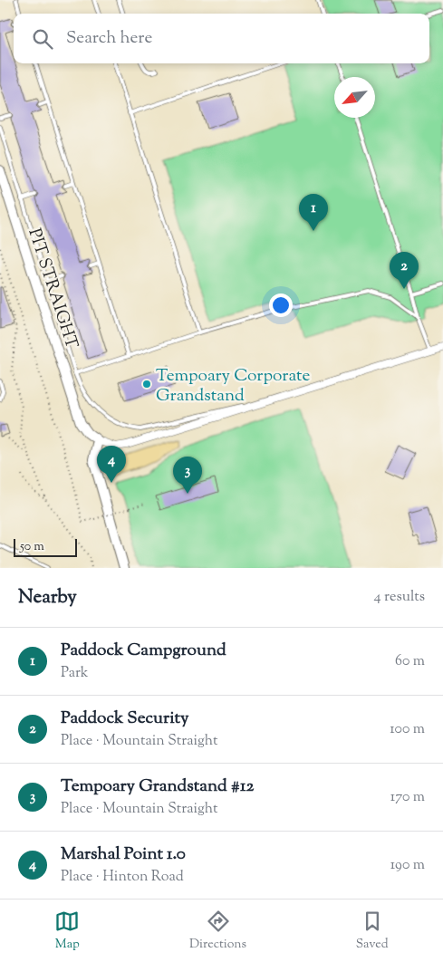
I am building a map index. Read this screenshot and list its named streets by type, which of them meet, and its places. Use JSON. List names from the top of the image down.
{
  "streets": {
    "street": ["PIT STRAIGHT"]
  },
  "places": ["Tempoary Corporate Grandstand"],
  "scale_bar": "50 m",
  "north": "bottom left",
  "page": {
    "search": "Search here",
    "pins": [
      "1",
      "2",
      "4",
      "3"
    ],
    "scale": "50 m",
    "heading": ["Nearby", "4 results"],
    "list": [
      {
        "mark": "1",
        "name": "Paddock Campground",
        "note": "Park",
        "value": "60 m"
      },
      {
        "mark": "2",
        "name": "Paddock Security",
        "note": "Place · Mountain Straight",
        "value": "100 m"
      },
      {
        "mark": "3",
        "name": "Tempoary Grandstand #12",
        "note": "Place · Mountain Straight",
        "value": "170 m"
      },
      {
        "mark": "4",
        "name": "Marshal Point 1.0",
        "note": "Place · Hinton Road",
        "value": "190 m"
      }
    ],
    "nav": ["Map", "Directions", "Saved"]
  }
}
